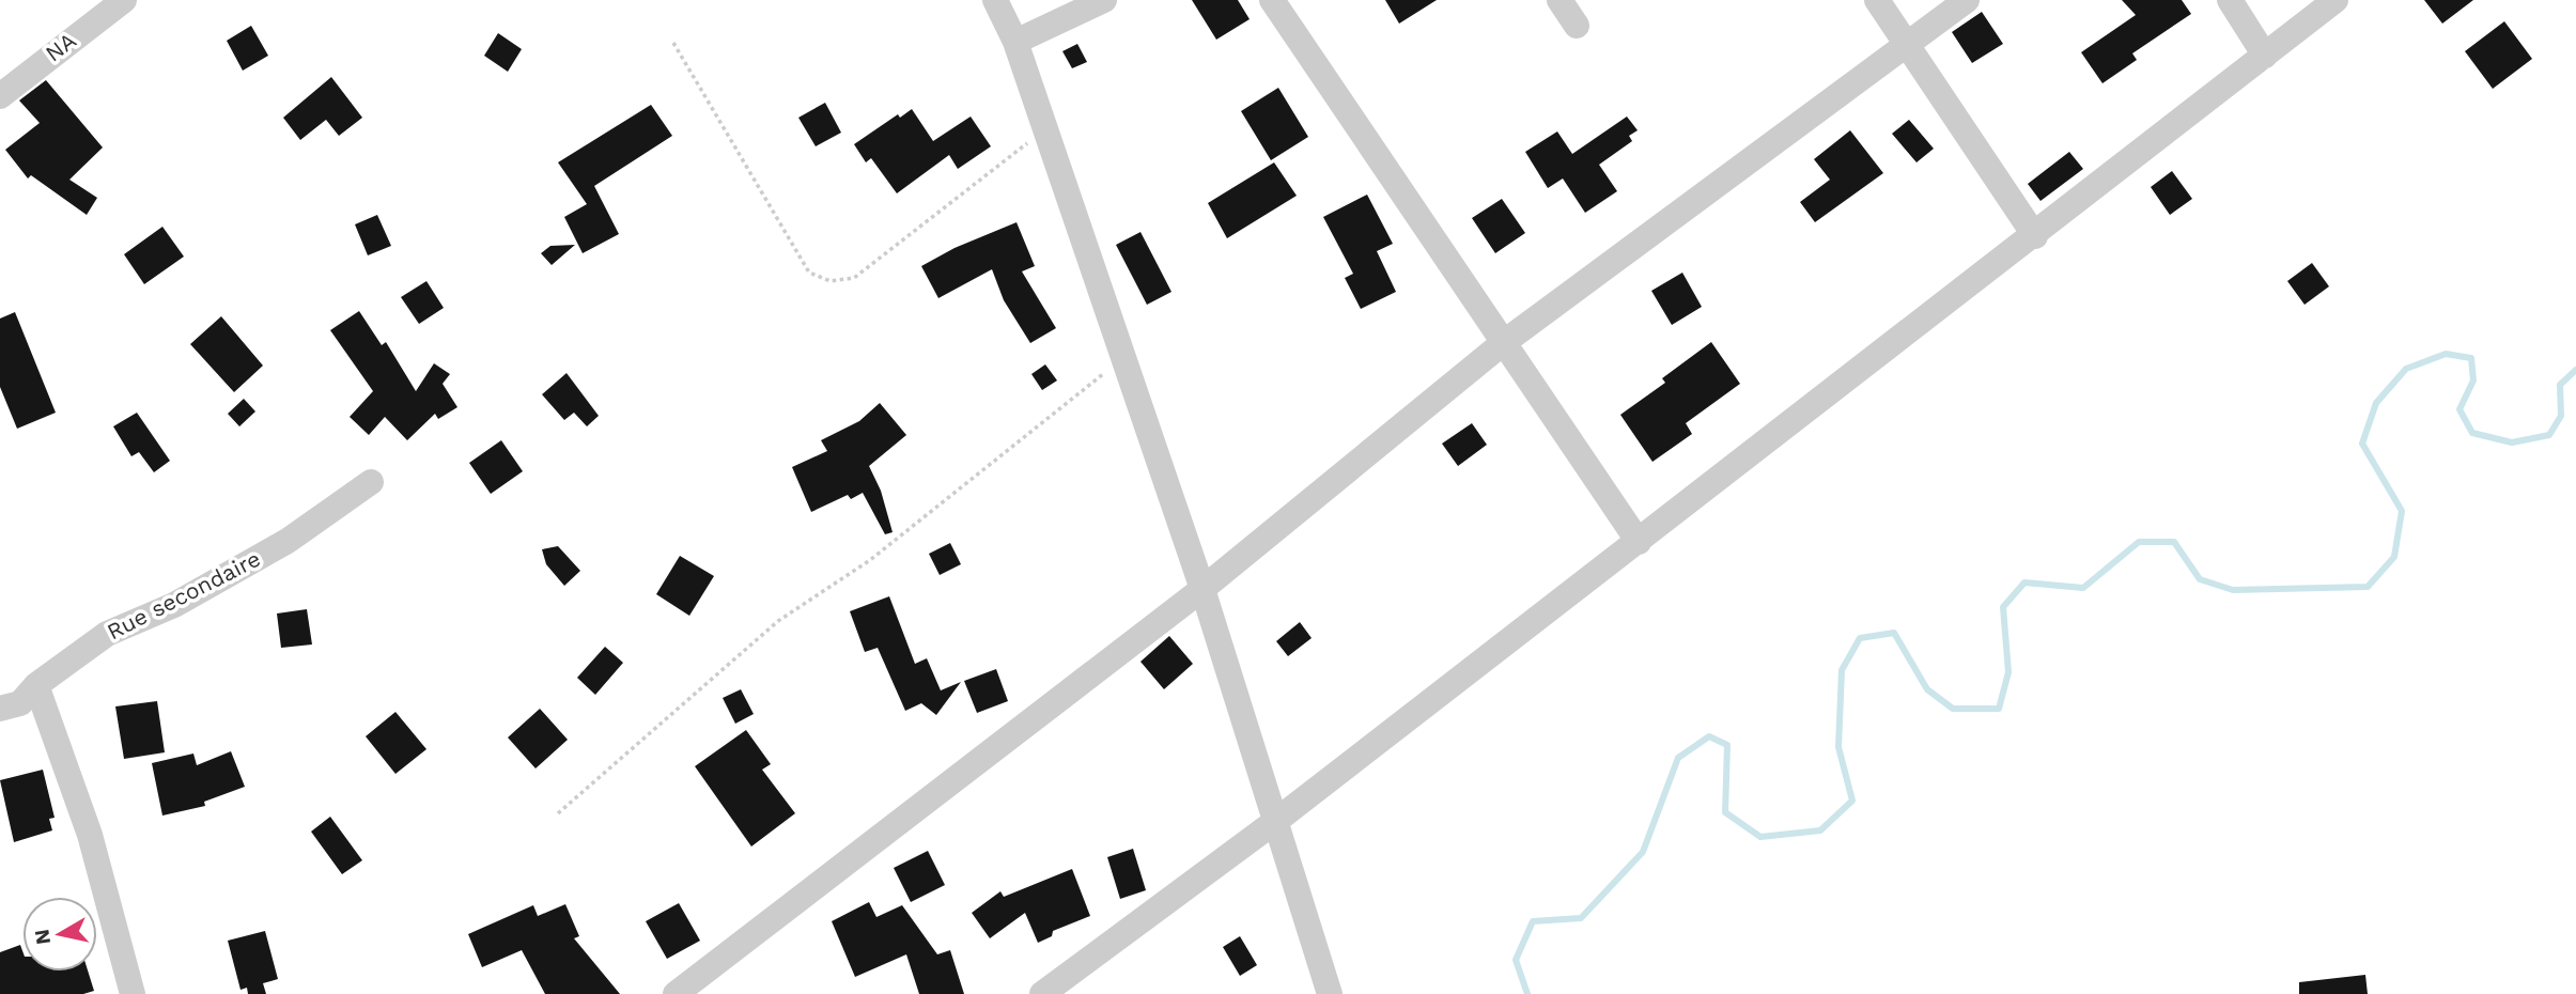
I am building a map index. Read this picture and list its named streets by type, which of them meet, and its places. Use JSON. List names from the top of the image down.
{
  "streets": {
    "street": ["NA", "Rue secondaire"]
  },
  "north": "left"
}
